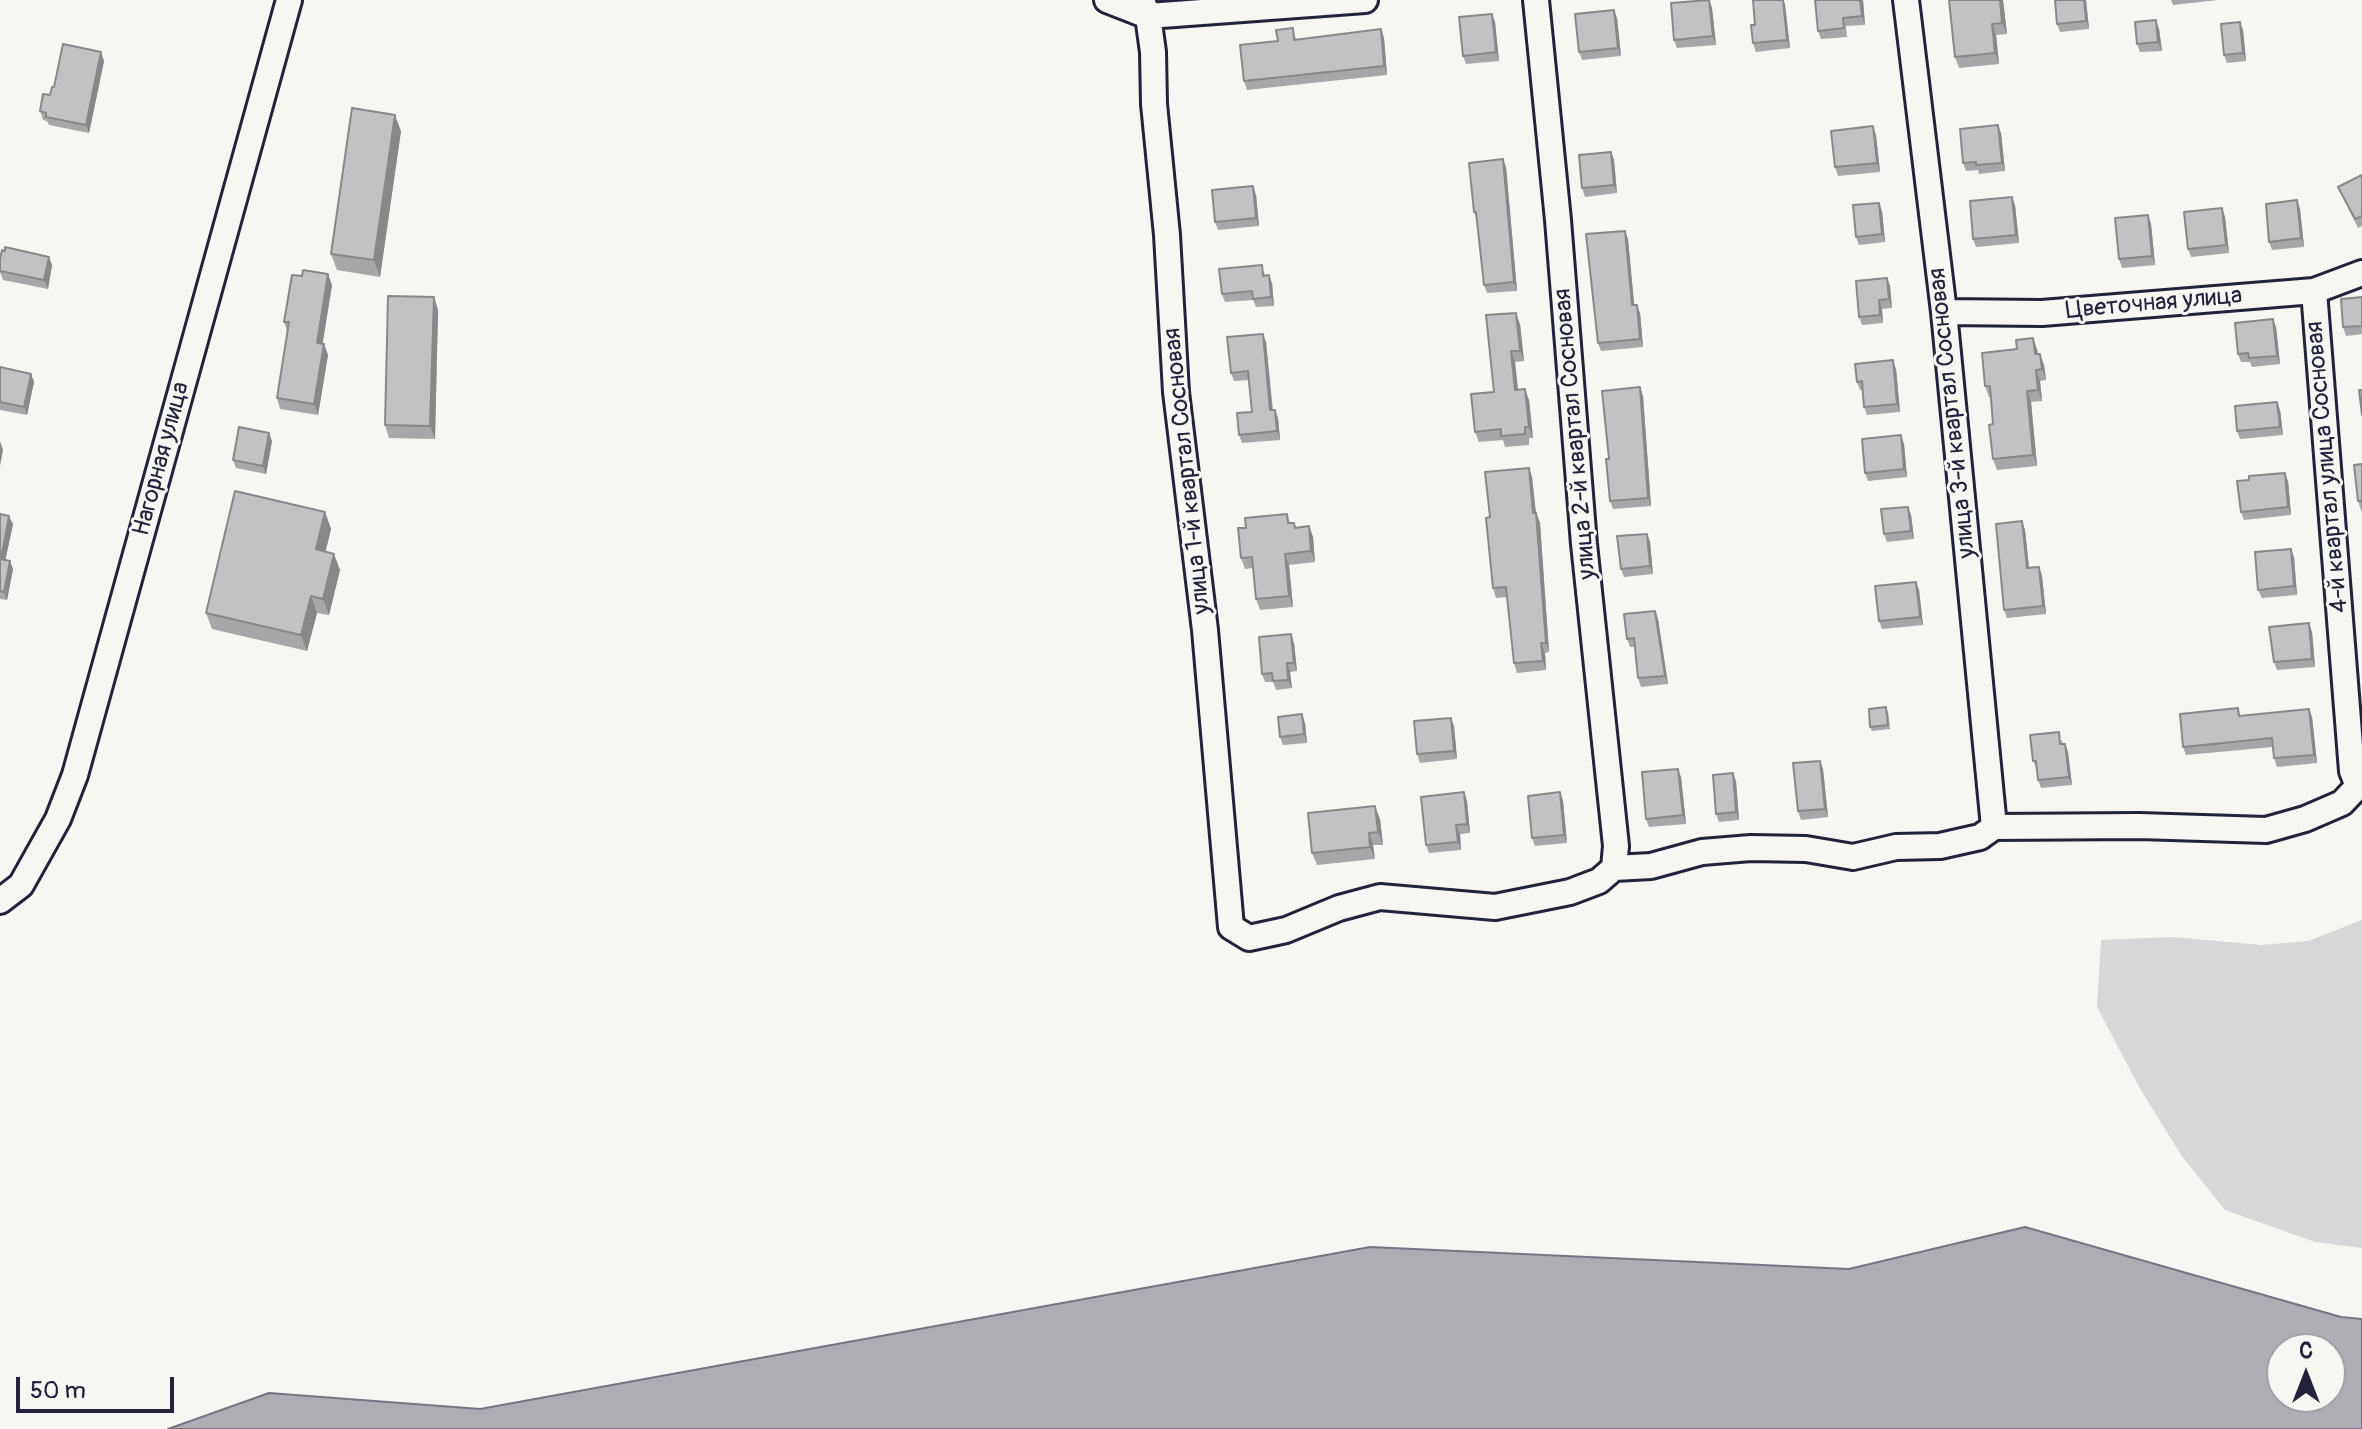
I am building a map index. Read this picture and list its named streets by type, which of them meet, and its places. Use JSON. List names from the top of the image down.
{
  "streets": {
    "street": [
      "Цветочная улица",
      "улица 3-й квартал Сосновая",
      "улица 2-й квартал Сосновая",
      "Нагорная улица",
      "4-й квартал улица Сосновая",
      "улица 1-й квартал Сосновая"
    ]
  },
  "crossings": [
    ["Цветочная улица", "улица 3-й квартал Сосновая"],
    ["Цветочная улица", "4-й квартал улица Сосновая"],
    ["улица 2-й квартал Сосновая", "улица 1-й квартал Сосновая"]
  ],
  "scale_bar": "50 m",
  "north": "top"
}
